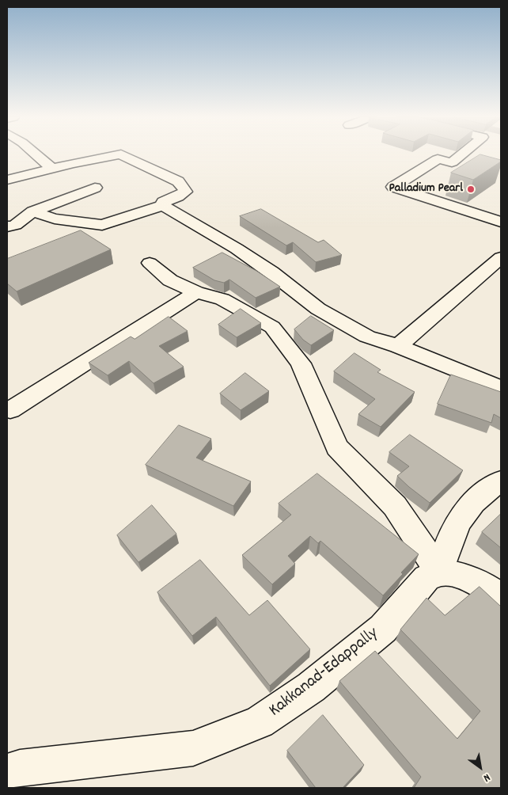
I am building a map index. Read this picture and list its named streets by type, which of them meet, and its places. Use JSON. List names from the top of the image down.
{
  "streets": {
    "street": ["Kakkanad-Edappally"]
  },
  "places": ["Palladium Pearl"],
  "north": "bottom right"
}
